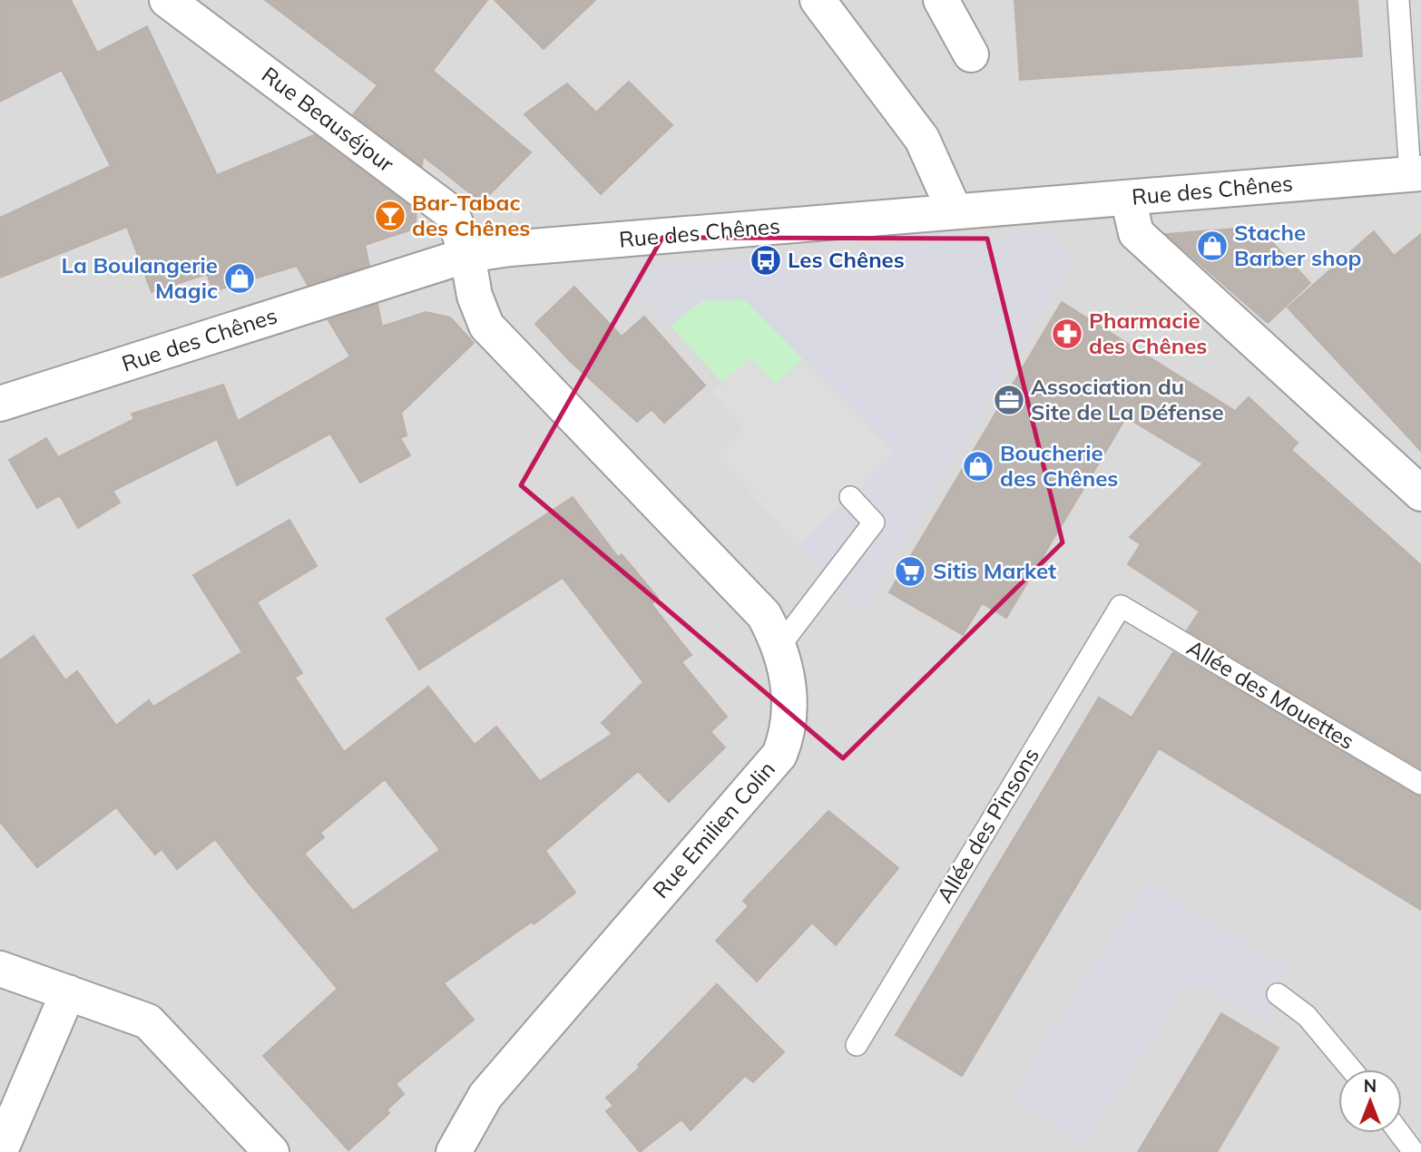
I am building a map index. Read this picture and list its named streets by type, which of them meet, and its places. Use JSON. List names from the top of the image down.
{
  "streets": {
    "street": ["Rue Beauséjour", "Rue des Chênes", "Rue Emilien Colin"],
    "lane": ["Allée des Mouettes", "Allée des Pinsons"]
  },
  "crossings": [
    ["Rue Beauséjour", "Rue des Chênes"],
    ["Rue Beauséjour", "Rue Emilien Colin"],
    ["Rue des Chênes", "Rue Emilien Colin"],
    ["Allée des Mouettes", "Allée des Pinsons"]
  ],
  "places": {
    "bar": ["Bar-Tabac des Chênes"],
    "shop": ["Stache Barber shop", "La Boulangerie Magic", "Boucherie des Chênes"],
    "bus stop": ["Les Chênes"],
    "pharmacy": ["Pharmacie des Chênes"],
    "office": ["Association du Site de La Défense"],
    "supermarket": ["Sitis Market"]
  },
  "north": "top"
}
